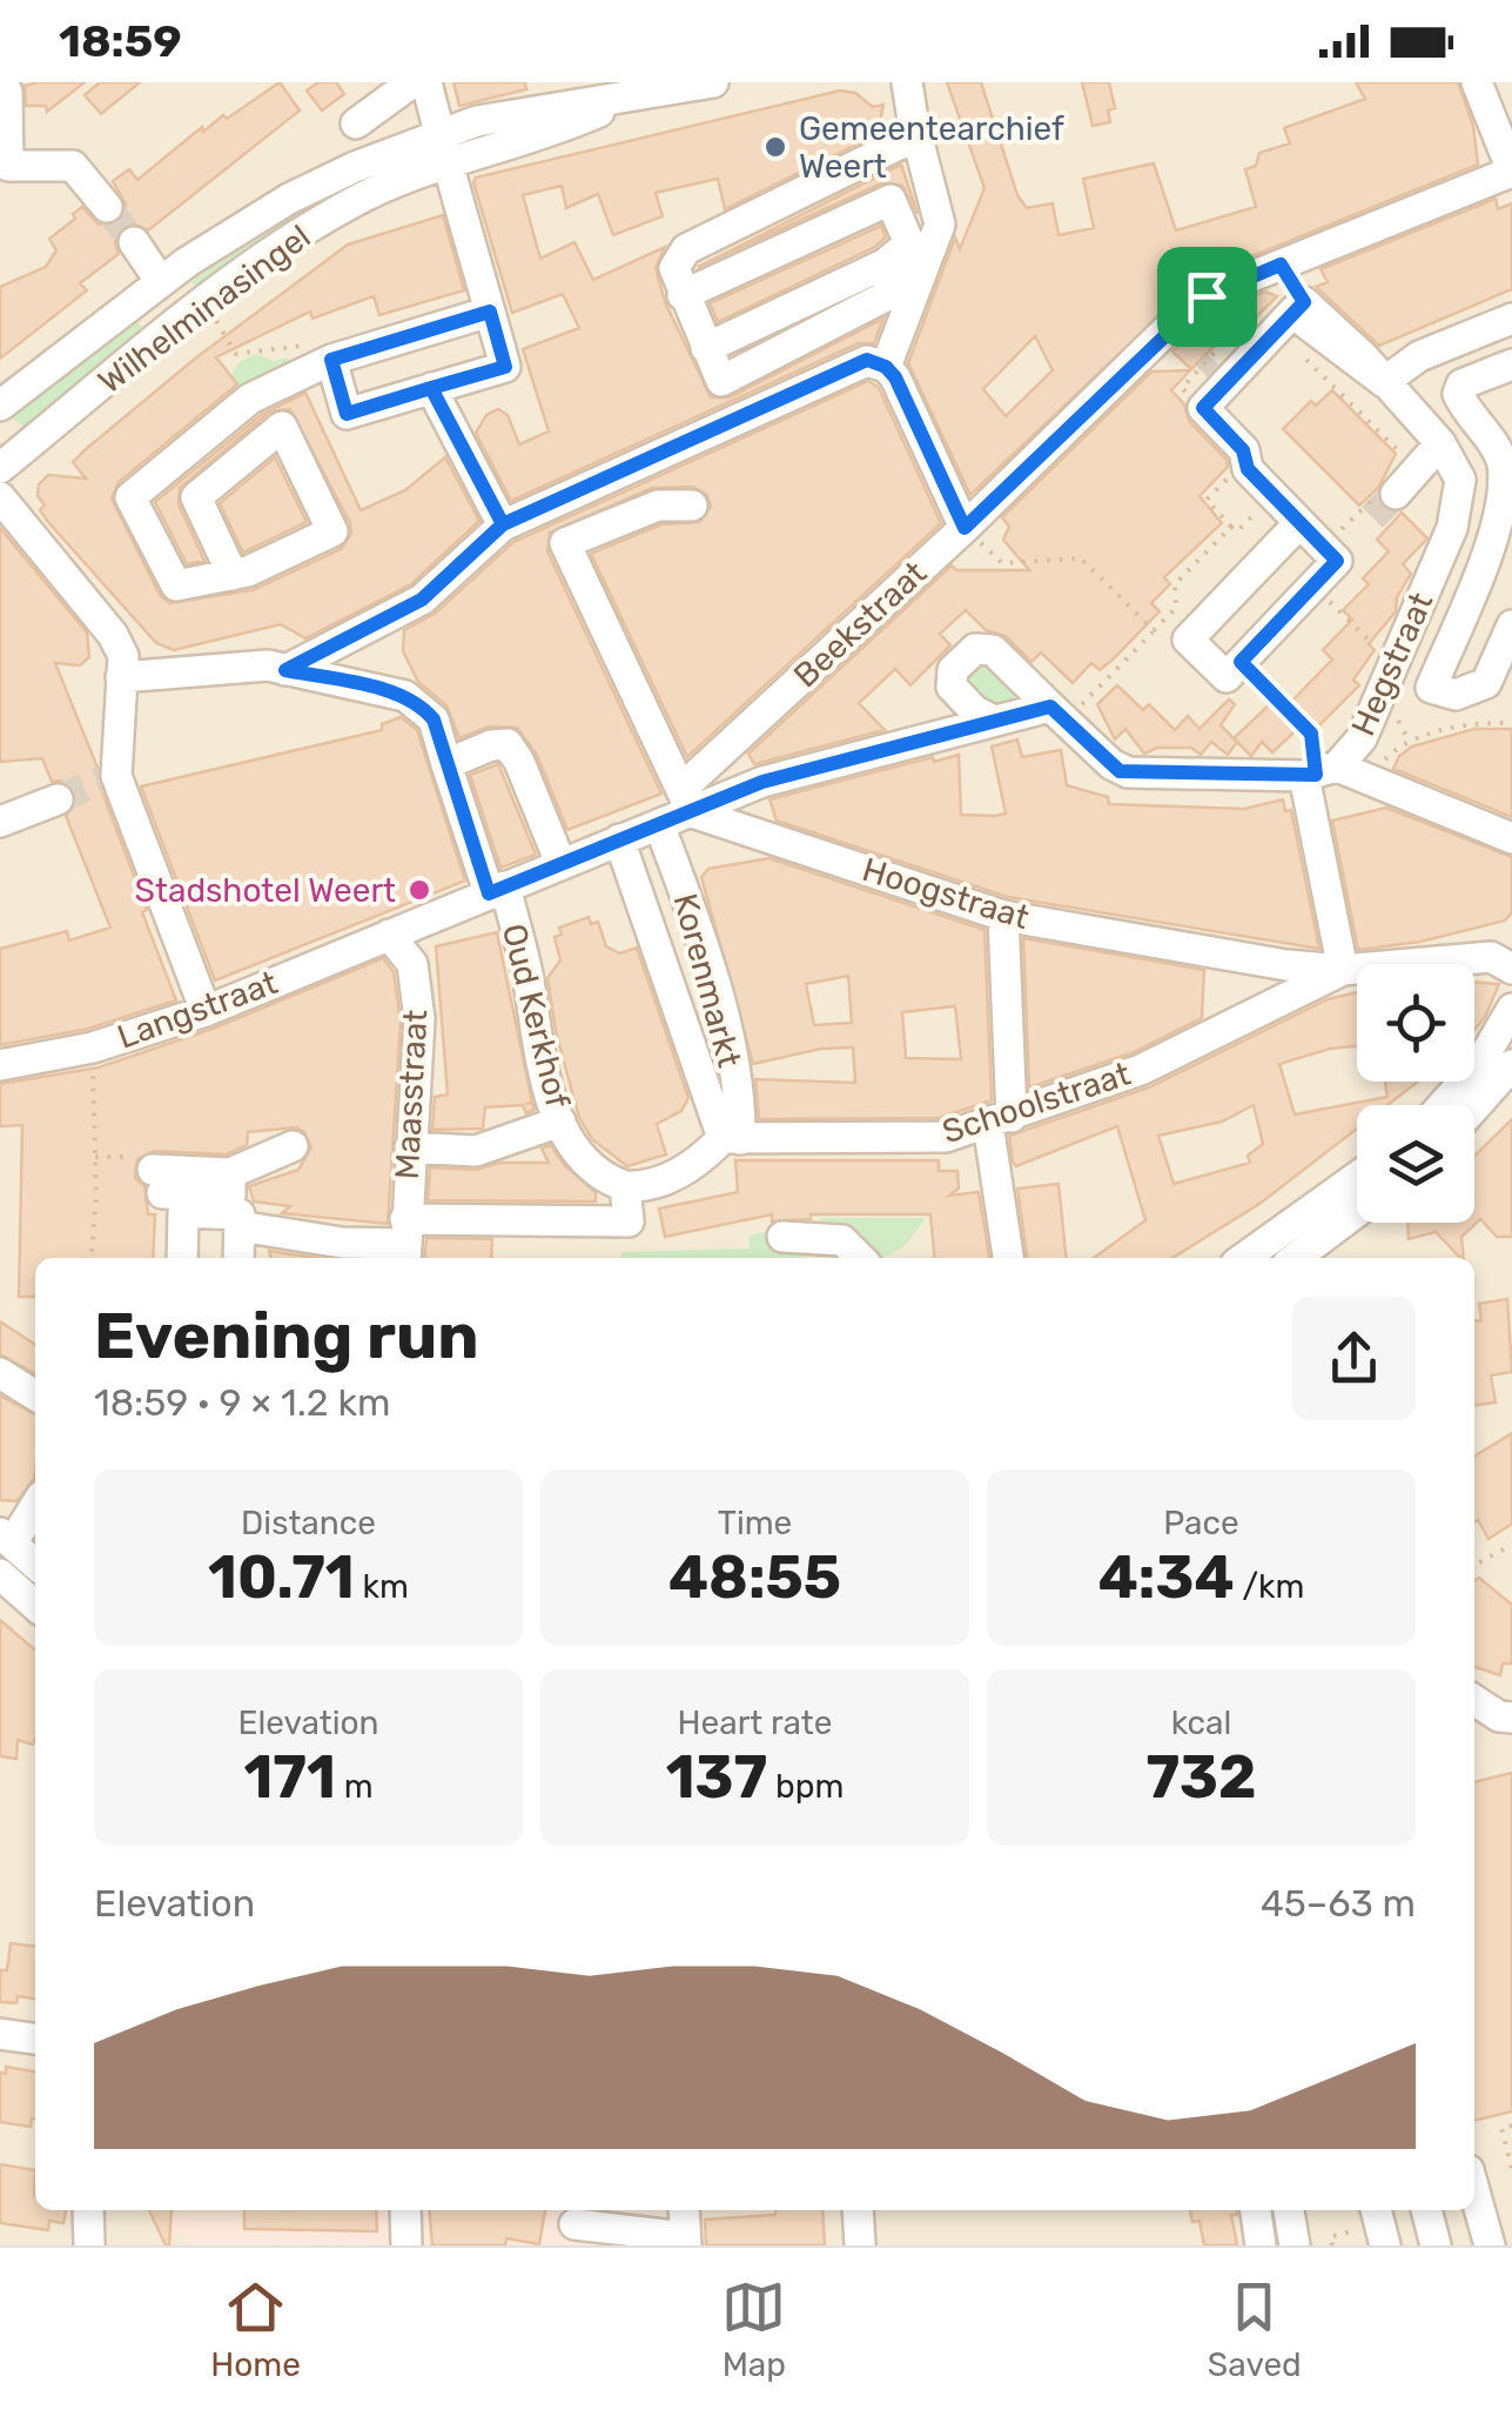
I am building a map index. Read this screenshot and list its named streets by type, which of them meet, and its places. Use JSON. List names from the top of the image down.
{
  "streets": {
    "street": [
      "Wilhelminasingel",
      "Beekstraat",
      "Hegstraat",
      "Hoogstraat",
      "Korenmarkt",
      "Langstraat",
      "Oud Kerkhof",
      "Maasstraat",
      "Schoolstraat"
    ]
  },
  "crossings": [
    ["Beekstraat", "Hoogstraat"],
    ["Beekstraat", "Langstraat"],
    ["Hoogstraat", "Langstraat"],
    ["Hoogstraat", "Schoolstraat"],
    ["Korenmarkt", "Langstraat"],
    ["Korenmarkt", "Schoolstraat"],
    ["Langstraat", "Oud Kerkhof"],
    ["Langstraat", "Maasstraat"]
  ],
  "places": ["Gemeentearchief Weert", "Stadshotel Weert"],
  "page": {
    "status": "18:59",
    "heading": ["Evening run", "18:59 · 9 × 1.2 km"],
    "stats": [
      ["Distance", "10.71 km"],
      ["Time", "48:55"],
      ["Pace", "4:34 /km"],
      ["Elevation", "171 m"],
      ["Heart rate", "137 bpm"],
      ["kcal", "732"]
    ],
    "chart": ["Elevation", "45–63 m"],
    "tabs": ["Home", "Map", "Saved"]
  }
}
